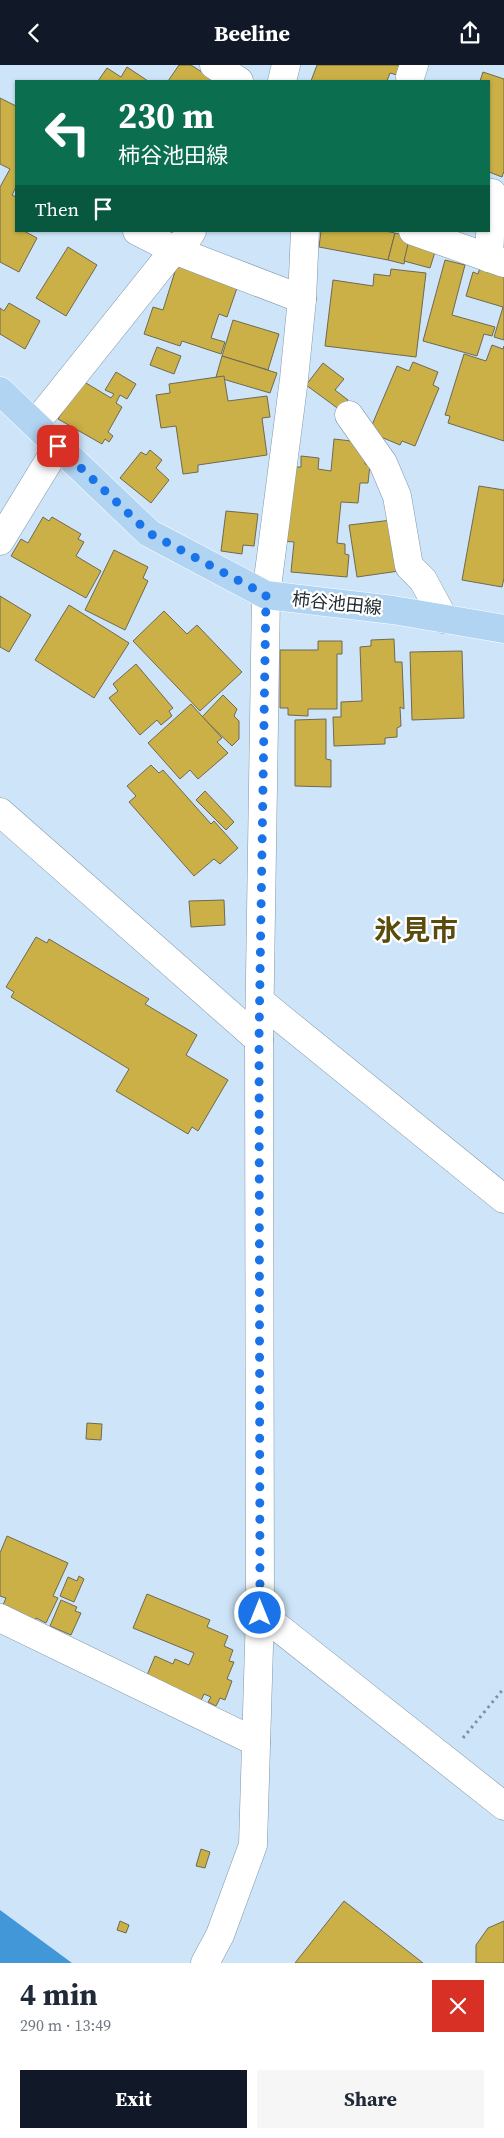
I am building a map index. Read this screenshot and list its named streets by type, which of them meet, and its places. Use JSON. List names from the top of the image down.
{
  "streets": {
    "main road": ["柿谷池田線"]
  },
  "districts": ["氷見市"],
  "page": {
    "header": "Beeline",
    "turn": ["230 m", "柿谷池田線"],
    "then": "Then",
    "heading": ["4 min", "290 m · 13:49"],
    "buttons": ["Exit", "Share"]
  }
}
